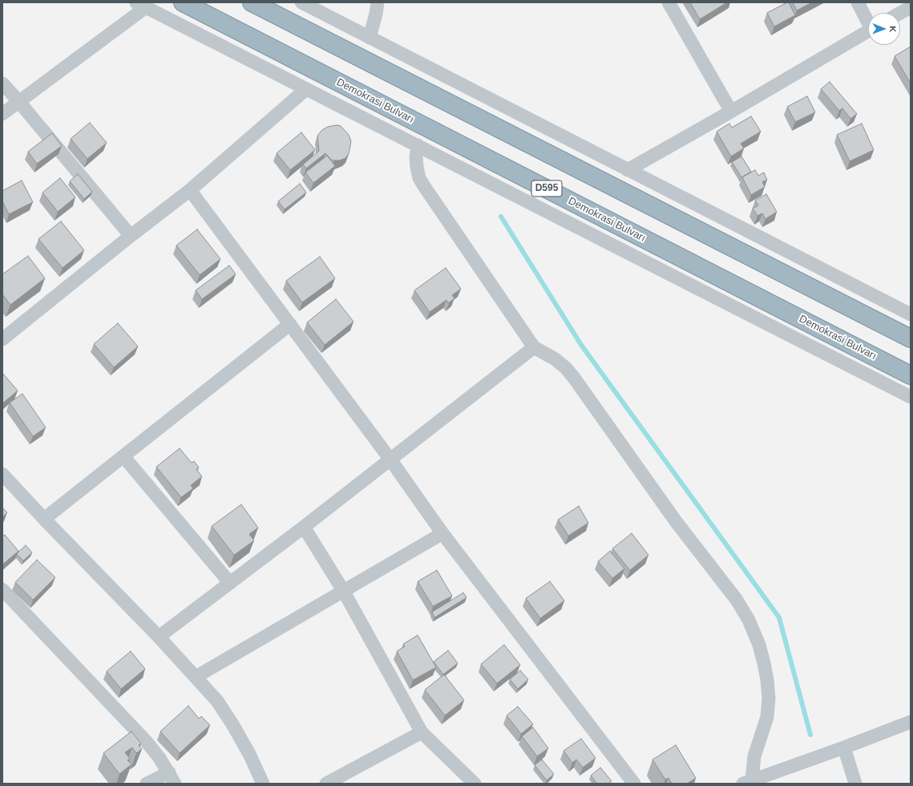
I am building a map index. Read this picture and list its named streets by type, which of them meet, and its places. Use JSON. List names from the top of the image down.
{
  "streets": {
    "highway": ["Demokrasi Bulvarı", "D595"]
  },
  "north": "right"
}
